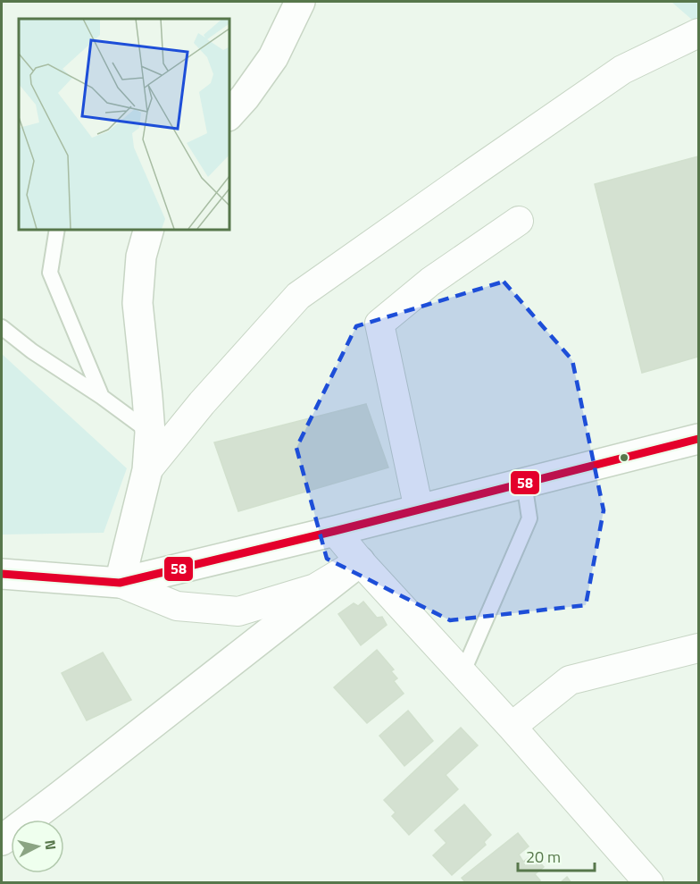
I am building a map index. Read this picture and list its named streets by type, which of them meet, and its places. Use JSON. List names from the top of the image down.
{
  "lines": ["transit line 58"],
  "scale_bar": "20 m",
  "north": "right"
}
